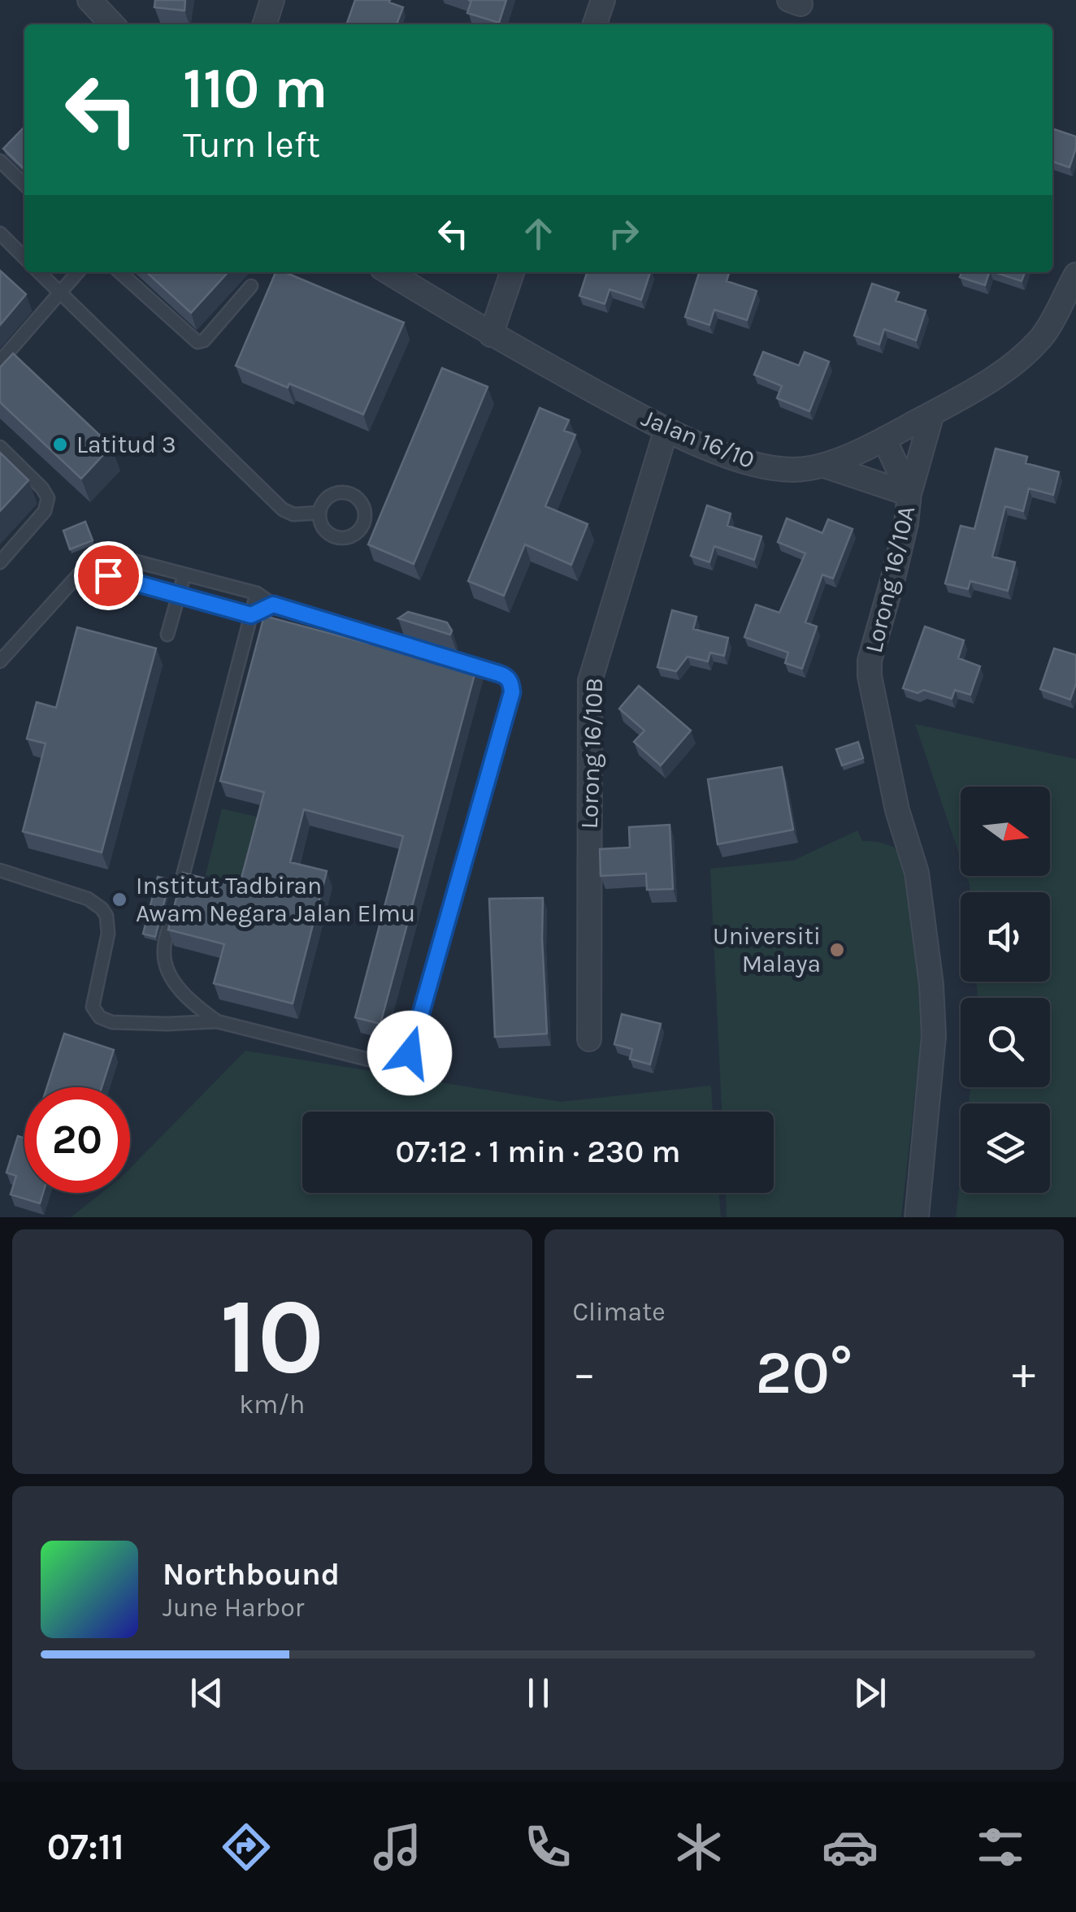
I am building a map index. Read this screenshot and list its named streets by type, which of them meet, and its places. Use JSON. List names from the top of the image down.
{
  "streets": {
    "street": ["Jalan 16/10", "Lorong 16/10A", "Lorong 16/10B"]
  },
  "crossings": [
    ["Jalan 16/10", "Lorong 16/10A"],
    ["Jalan 16/10", "Lorong 16/10B"]
  ],
  "places": ["Latitud 3", "Institut Tadbiran Awam Negara Jalan Elmu", "Universiti Malaya"],
  "north": "right",
  "page": {
    "turn": ["110 m", "Turn left"],
    "limit": "20",
    "trip": "07:12 · 1 min · 230 m",
    "tile": [
      ["10", "km/h"],
      "Climate"
    ],
    "heat": ["−", "20°", "+"],
    "song": ["Northbound", "June Harbor"],
    "tabs": "07:11"
  }
}
